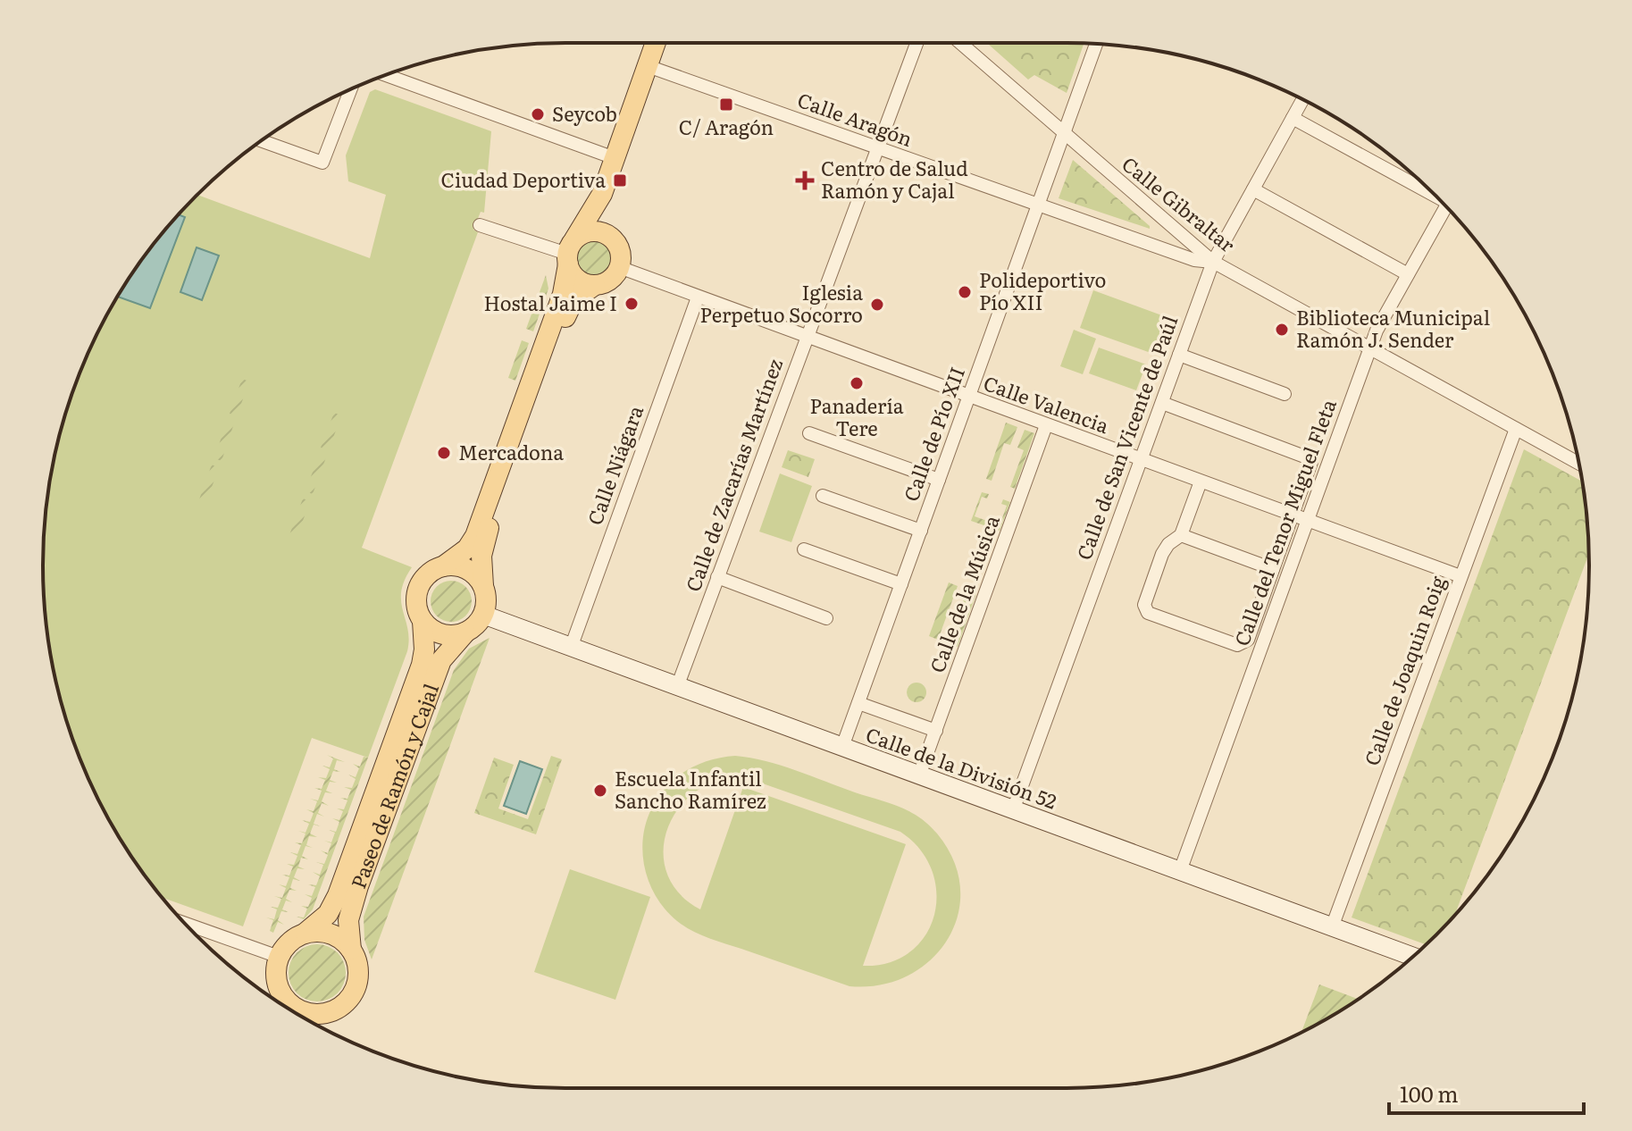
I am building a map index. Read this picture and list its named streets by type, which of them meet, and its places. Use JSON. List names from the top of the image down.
{
  "streets": {
    "main road": ["Calle de la División 52", "Paseo de Ramón y Cajal"],
    "street": [
      "Calle Aragón",
      "Calle Gibraltar",
      "Calle Valencia",
      "Calle de Pío XII",
      "Calle de San Vicente de Paúl",
      "Calle Niágara",
      "Calle de Zacarías Martínez",
      "Calle del Tenor Miguel Fleta",
      "Calle de la Música",
      "Calle de Joaquin Roig"
    ]
  },
  "crossings": [
    ["Calle Aragón", "Calle Gibraltar"],
    ["Calle Aragón", "Calle de Pío XII"],
    ["Calle Aragón", "Calle de San Vicente de Paúl"],
    ["Calle Aragón", "Calle de Zacarías Martínez"],
    ["Calle Gibraltar", "Calle de Pío XII"],
    ["Calle Gibraltar", "Calle de San Vicente de Paúl"],
    ["Calle Gibraltar", "Calle del Tenor Miguel Fleta"],
    ["Calle Gibraltar", "Calle de Joaquin Roig"],
    ["Calle Valencia", "Calle de Pío XII"],
    ["Calle Valencia", "Calle de San Vicente de Paúl"],
    ["Calle Valencia", "Calle Niágara"],
    ["Calle Valencia", "Calle de Zacarías Martínez"],
    ["Calle Valencia", "Calle del Tenor Miguel Fleta"],
    ["Calle Valencia", "Calle de la Música"],
    ["Calle Valencia", "Calle de Joaquin Roig"],
    ["Calle de Pío XII", "Calle de la División 52"],
    ["Calle de San Vicente de Paúl", "Calle de la División 52"],
    ["Calle Niágara", "Calle de la División 52"],
    ["Calle de Zacarías Martínez", "Calle de la División 52"],
    ["Calle del Tenor Miguel Fleta", "Calle de la División 52"],
    ["Calle de la Música", "Calle de la División 52"],
    ["Calle de Joaquin Roig", "Calle de la División 52"],
    ["Calle de la División 52", "Paseo de Ramón y Cajal"]
  ],
  "places": {
    "transit": ["C/ Aragón", "Ciudad Deportiva"],
    "other": [
      "Seycob",
      "Polideportivo Pío XII",
      "Hostal Jaime I",
      "Iglesia Perpetuo Socorro",
      "Biblioteca Municipal Ramón J. Sender",
      "Panadería Tere",
      "Mercadona",
      "Escuela Infantil Sancho Ramírez"
    ],
    "health": ["Centro de Salud Ramón y Cajal"]
  },
  "scale_bar": "100 m"
}
